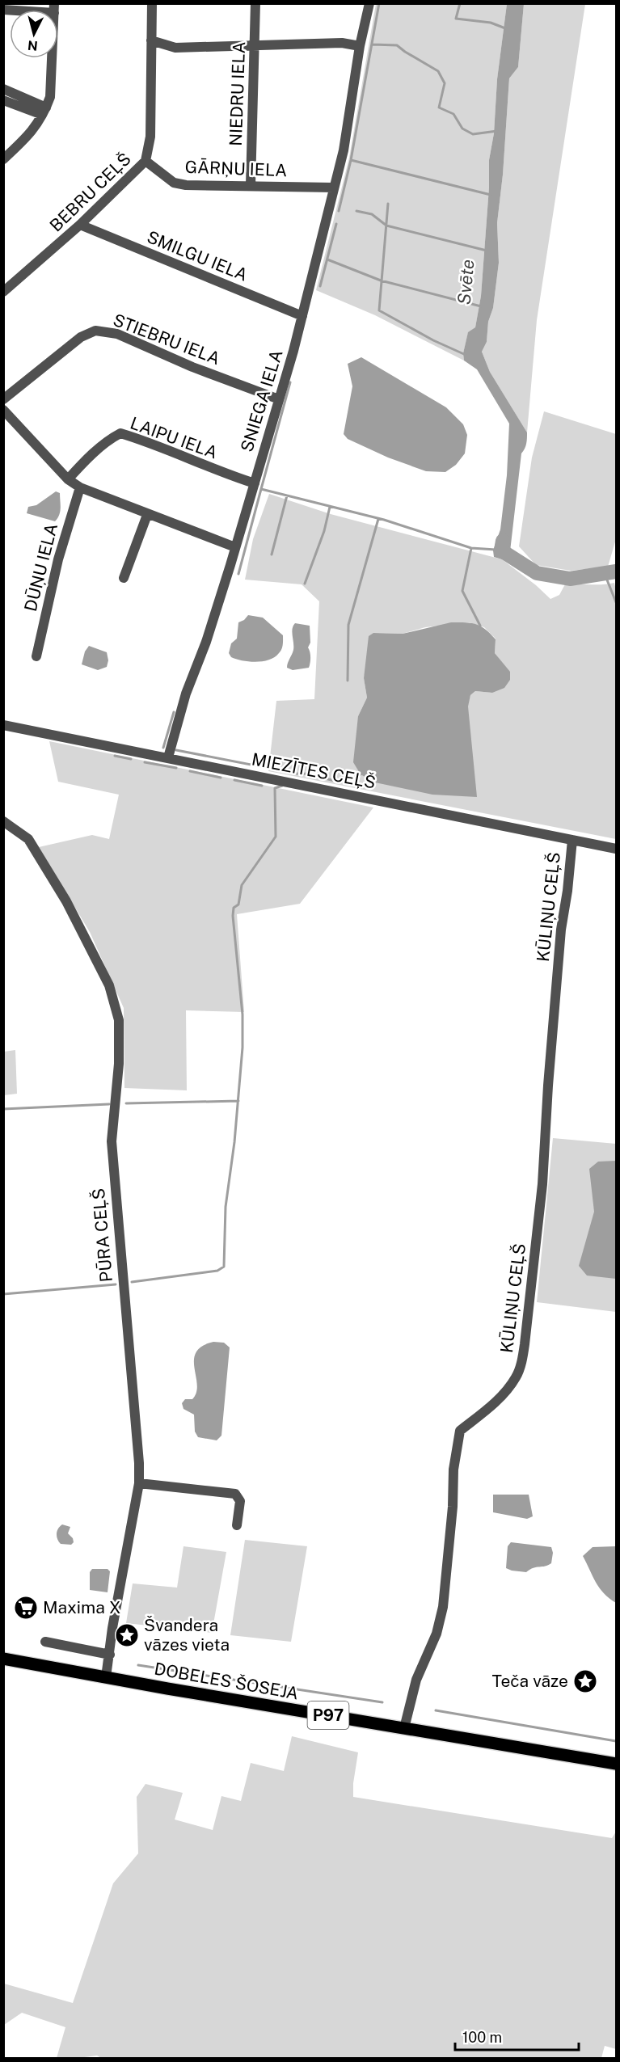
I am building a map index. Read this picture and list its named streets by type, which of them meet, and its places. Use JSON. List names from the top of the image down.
{
  "streets": {
    "main road": ["DOBELES ŠOSEJA", "P97"],
    "street": [
      "NIEDRU IELA",
      "GĀRŅU IELA",
      "BEBRU CEĻŠ",
      "SMILGU IELA",
      "STIEBRU IELA",
      "SNIEGA IELA",
      "LAIPU IELA",
      "DŪŅU IELA",
      "MIEZĪTES CEĻŠ",
      "KŪLIŅU CEĻŠ",
      "PŪRA CEĻŠ"
    ]
  },
  "crossings": [
    ["NIEDRU IELA", "GĀRŅU IELA"],
    ["GĀRŅU IELA", "BEBRU CEĻŠ"],
    ["GĀRŅU IELA", "SNIEGA IELA"],
    ["BEBRU CEĻŠ", "SMILGU IELA"],
    ["SMILGU IELA", "SNIEGA IELA"],
    ["STIEBRU IELA", "SNIEGA IELA"],
    ["SNIEGA IELA", "LAIPU IELA"],
    ["SNIEGA IELA", "MIEZĪTES CEĻŠ"],
    ["MIEZĪTES CEĻŠ", "KŪLIŅU CEĻŠ"],
    ["KŪLIŅU CEĻŠ", "DOBELES ŠOSEJA"],
    ["PŪRA CEĻŠ", "DOBELES ŠOSEJA"]
  ],
  "water": ["Svēte"],
  "places": {
    "supermarket": ["Maxima X"],
    "place": ["Švandera vāzes vieta", "Teča vāze"]
  },
  "scale_bar": "100 m",
  "north": "bottom"
}
